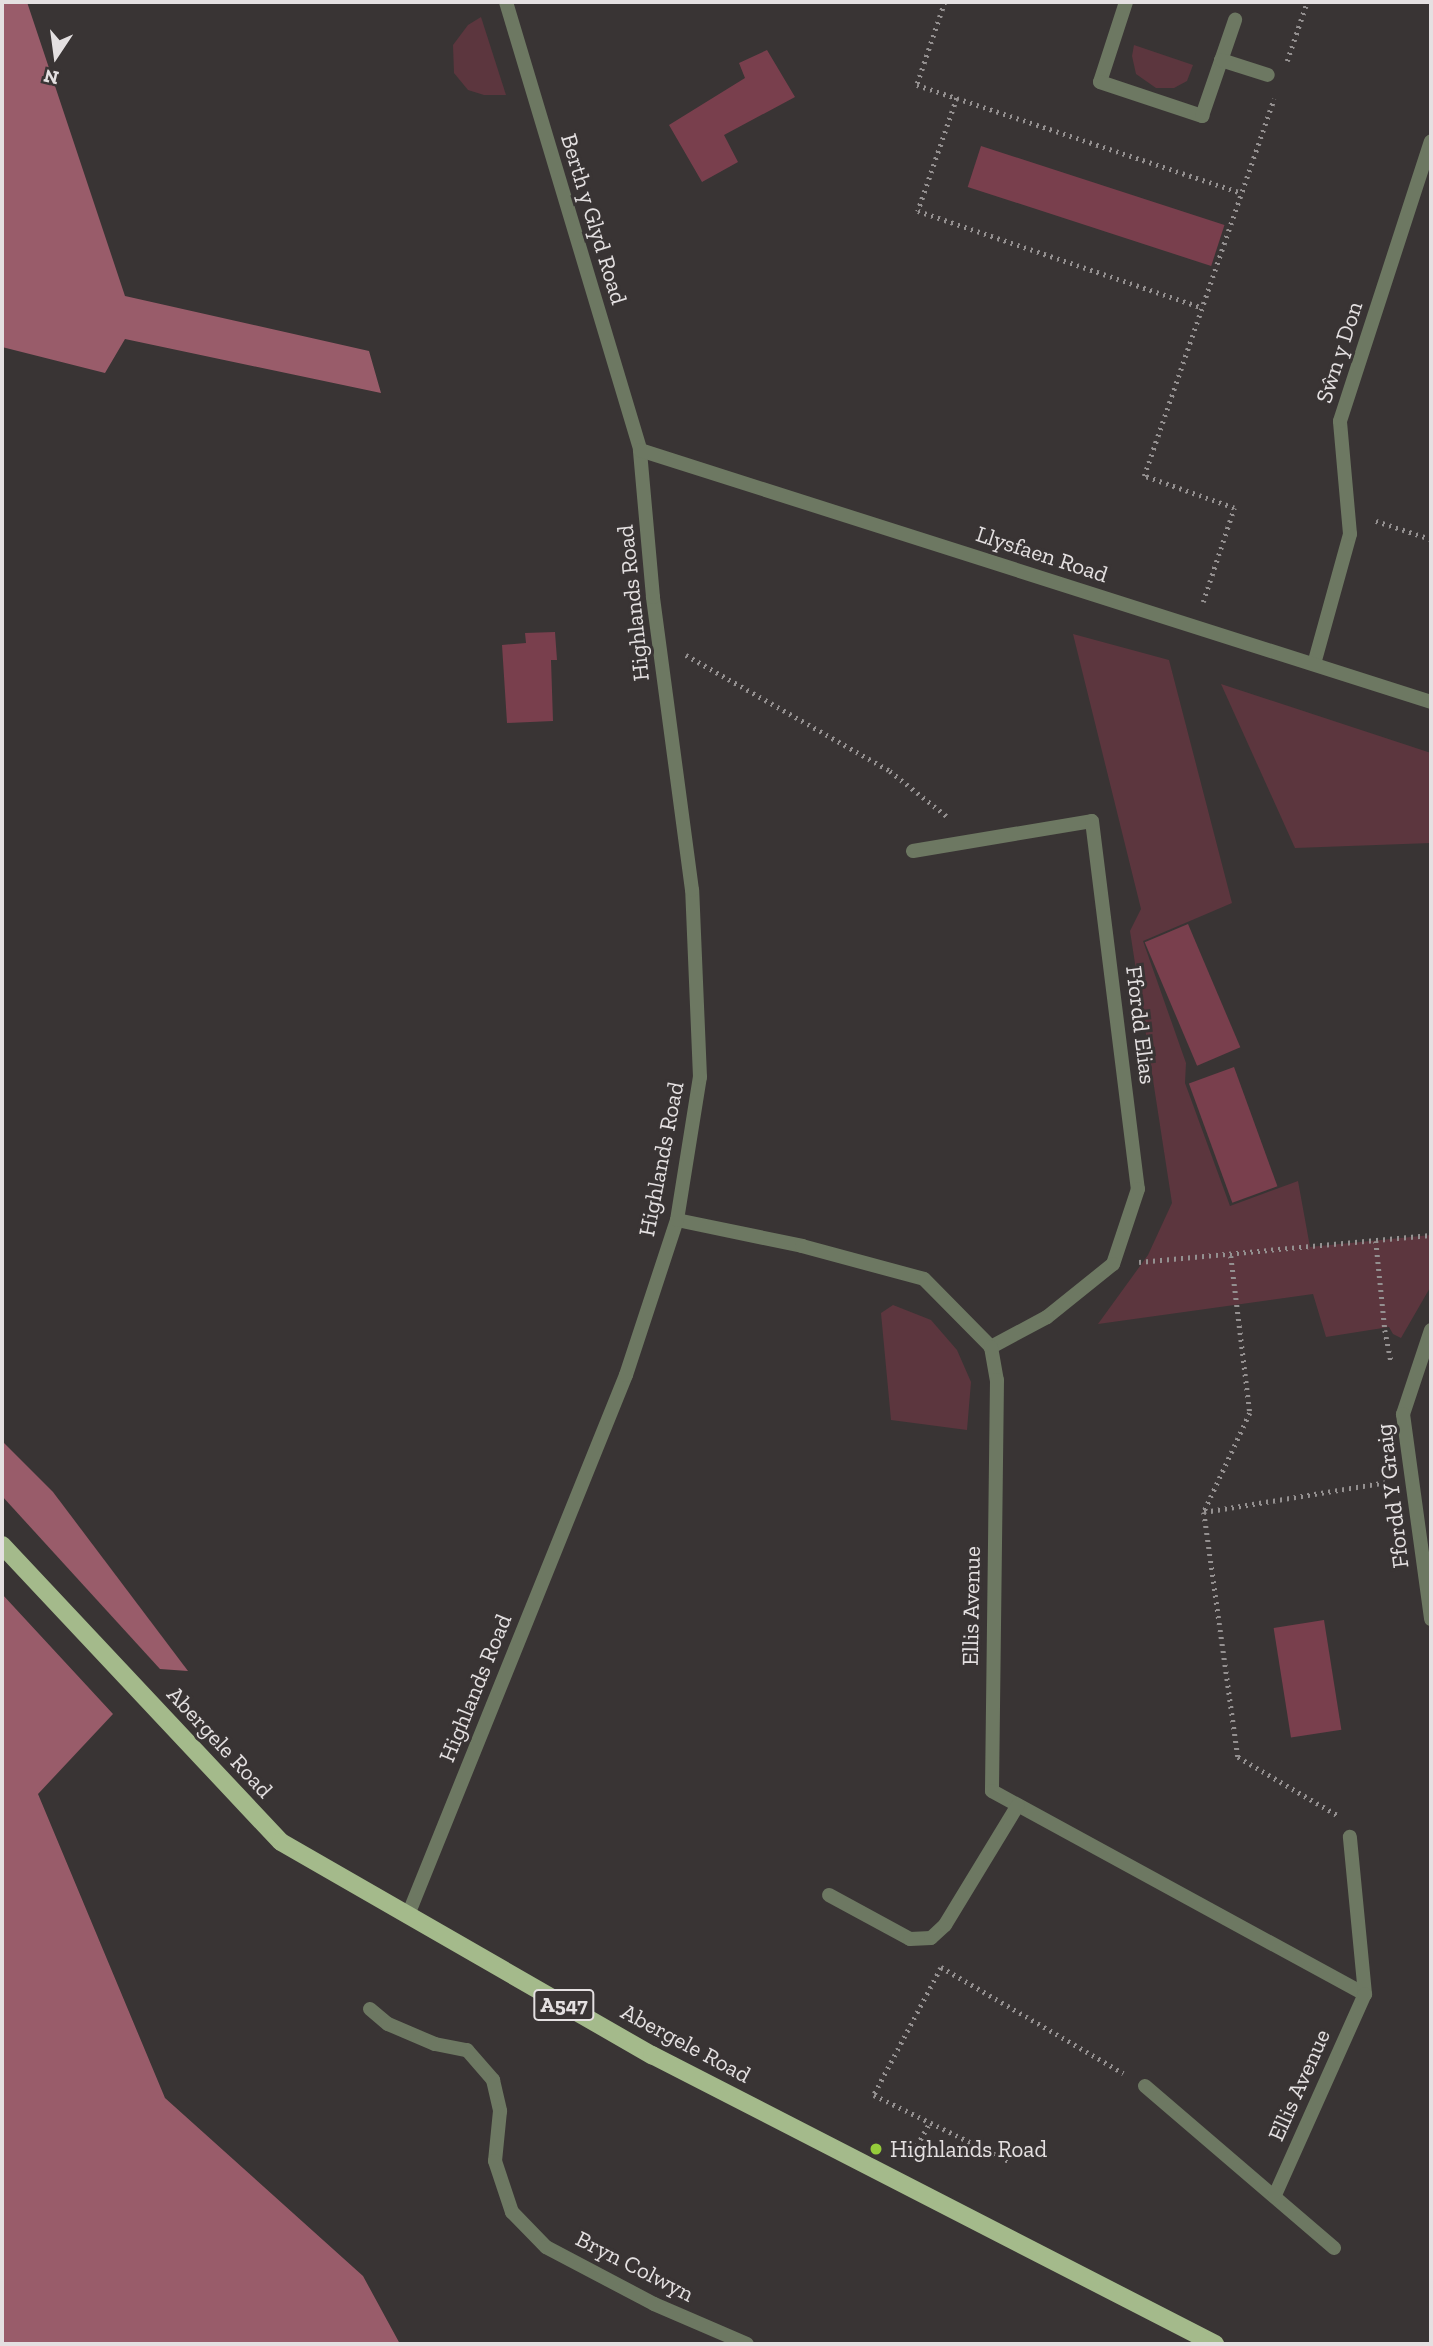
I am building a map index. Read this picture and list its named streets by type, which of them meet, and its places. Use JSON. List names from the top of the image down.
{
  "streets": {
    "main road": ["Abergele Road", "A547"],
    "street": [
      "Berth y Glyd Road",
      "Sŵn y Don",
      "Llysfaen Road",
      "Highlands Road",
      "Ffordd Elias",
      "Ffordd Y Graig",
      "Ellis Avenue",
      "Bryn Colwyn"
    ]
  },
  "crossings": [
    ["Berth y Glyd Road", "Llysfaen Road"],
    ["Berth y Glyd Road", "Highlands Road"],
    ["Sŵn y Don", "Llysfaen Road"],
    ["Llysfaen Road", "Highlands Road"],
    ["Highlands Road", "Abergele Road"]
  ],
  "places": ["Highlands Road"],
  "north": "bottom"
}
